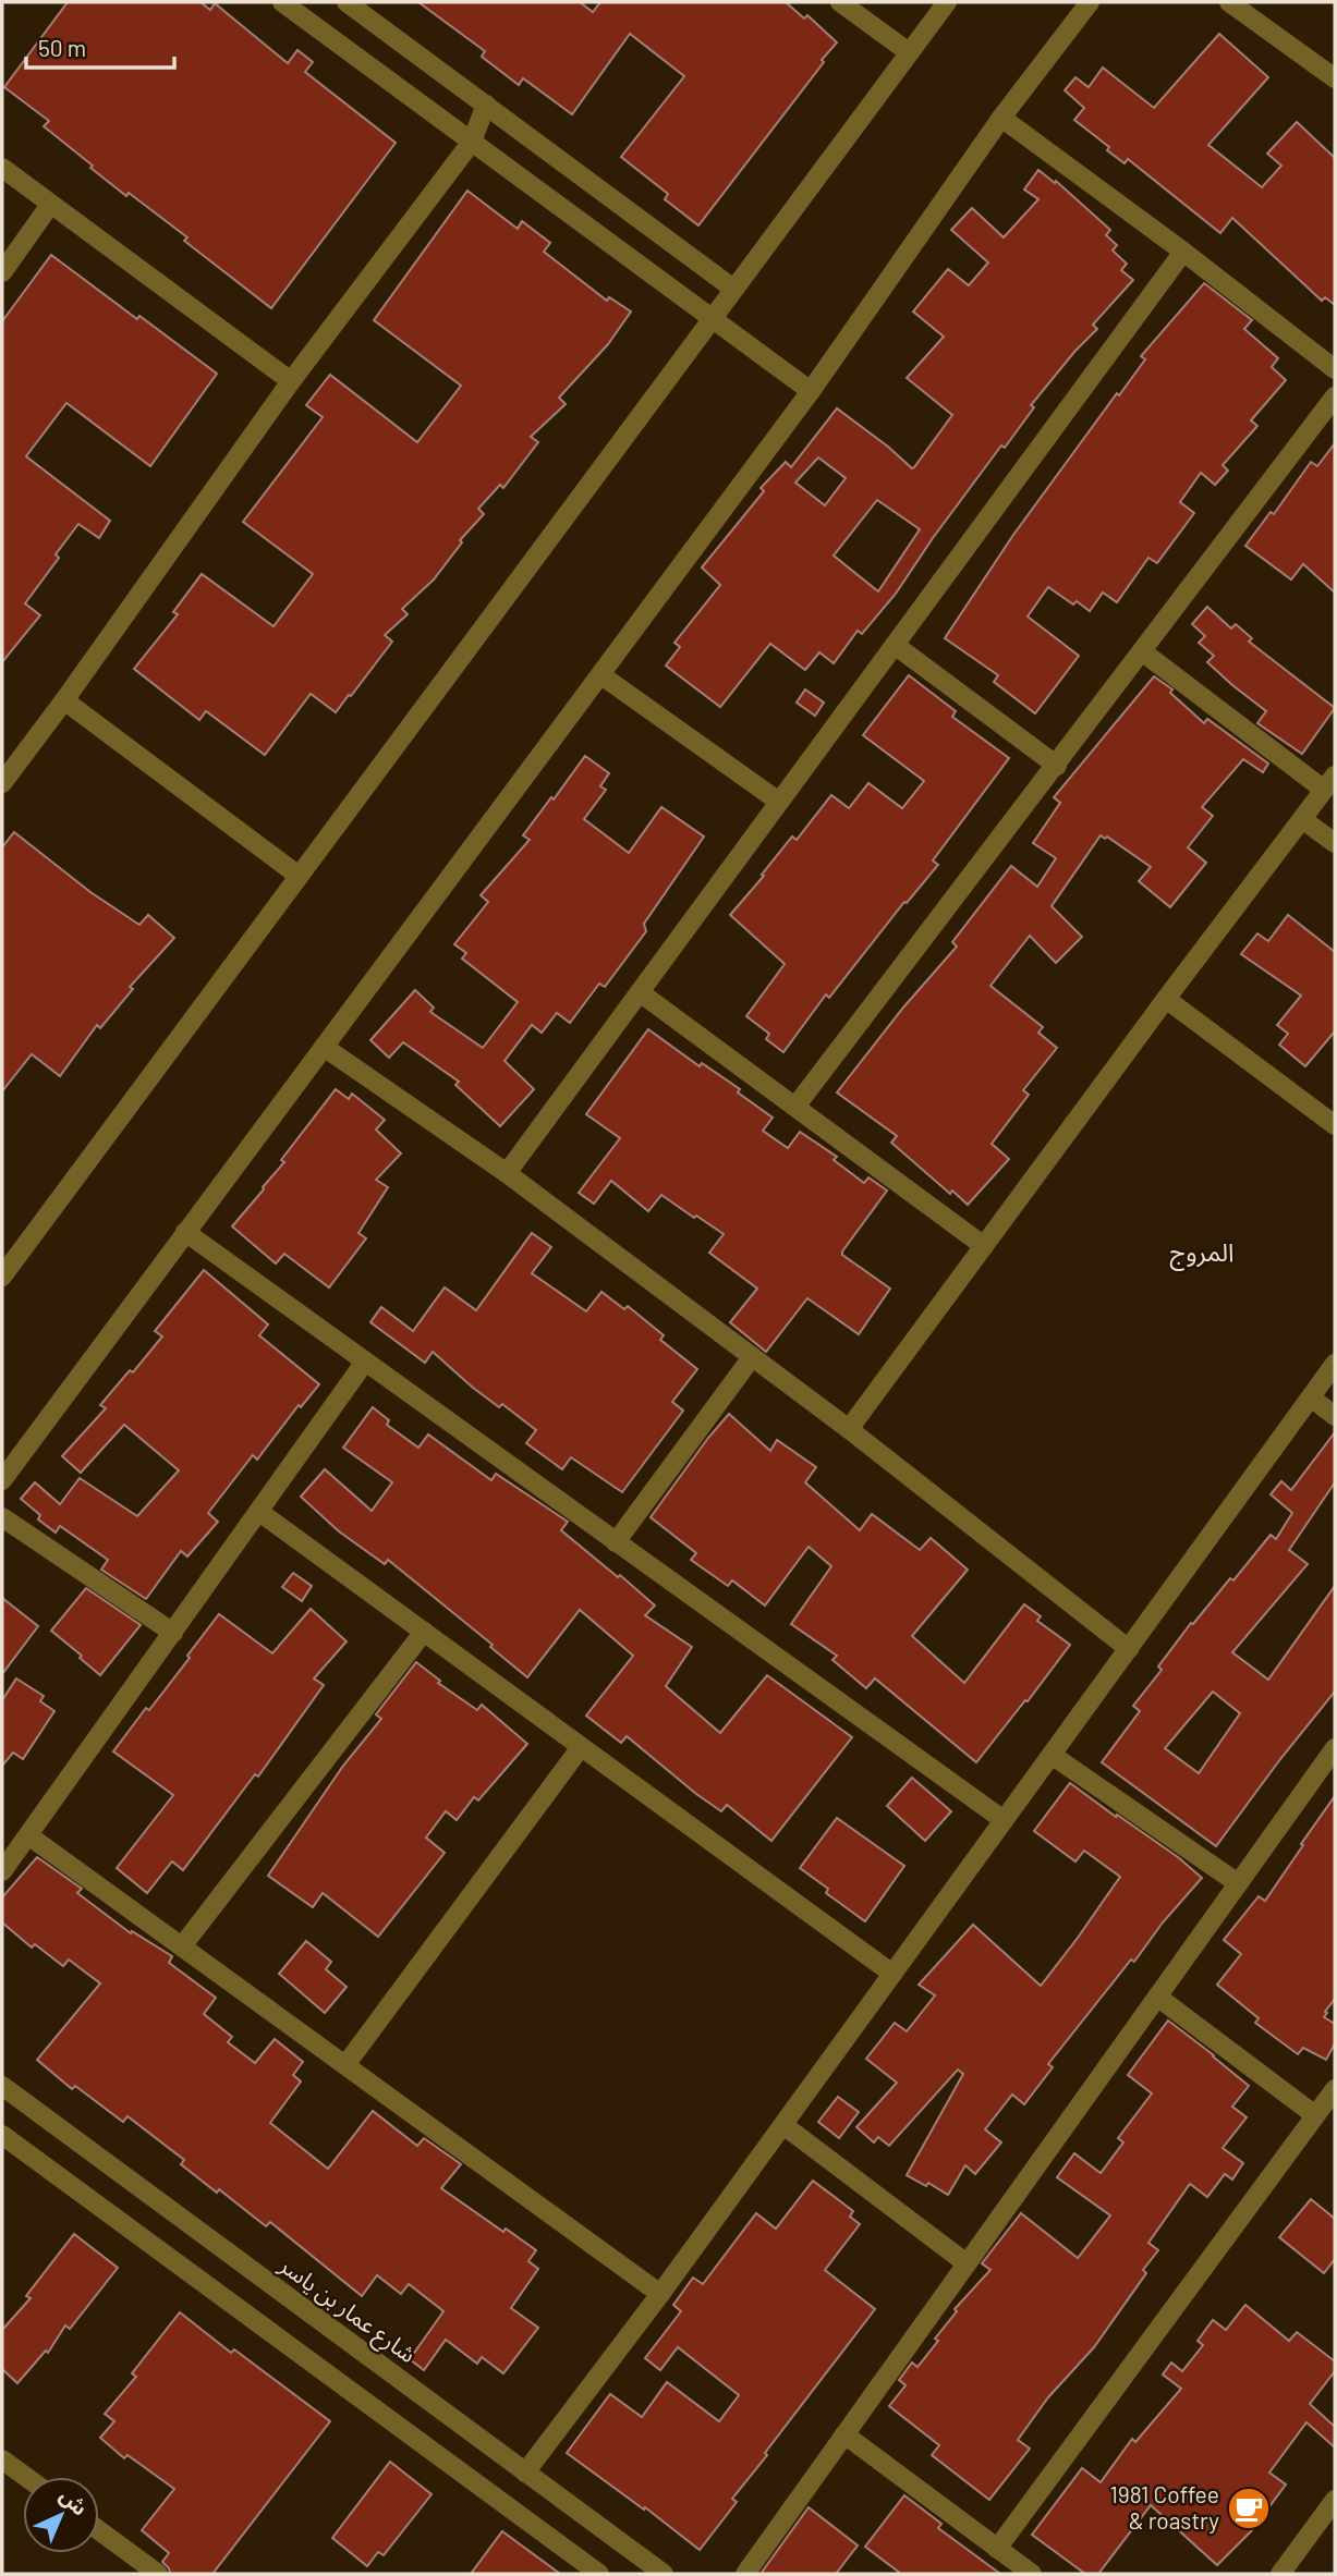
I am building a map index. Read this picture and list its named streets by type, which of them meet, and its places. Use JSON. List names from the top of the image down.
{
  "streets": {
    "street": ["شارع عمار بن ياسر"]
  },
  "districts": ["المروج"],
  "places": {
    "cafe": ["1981 Coffee & roastry"]
  },
  "scale_bar": "50 m",
  "north": "top right"
}
